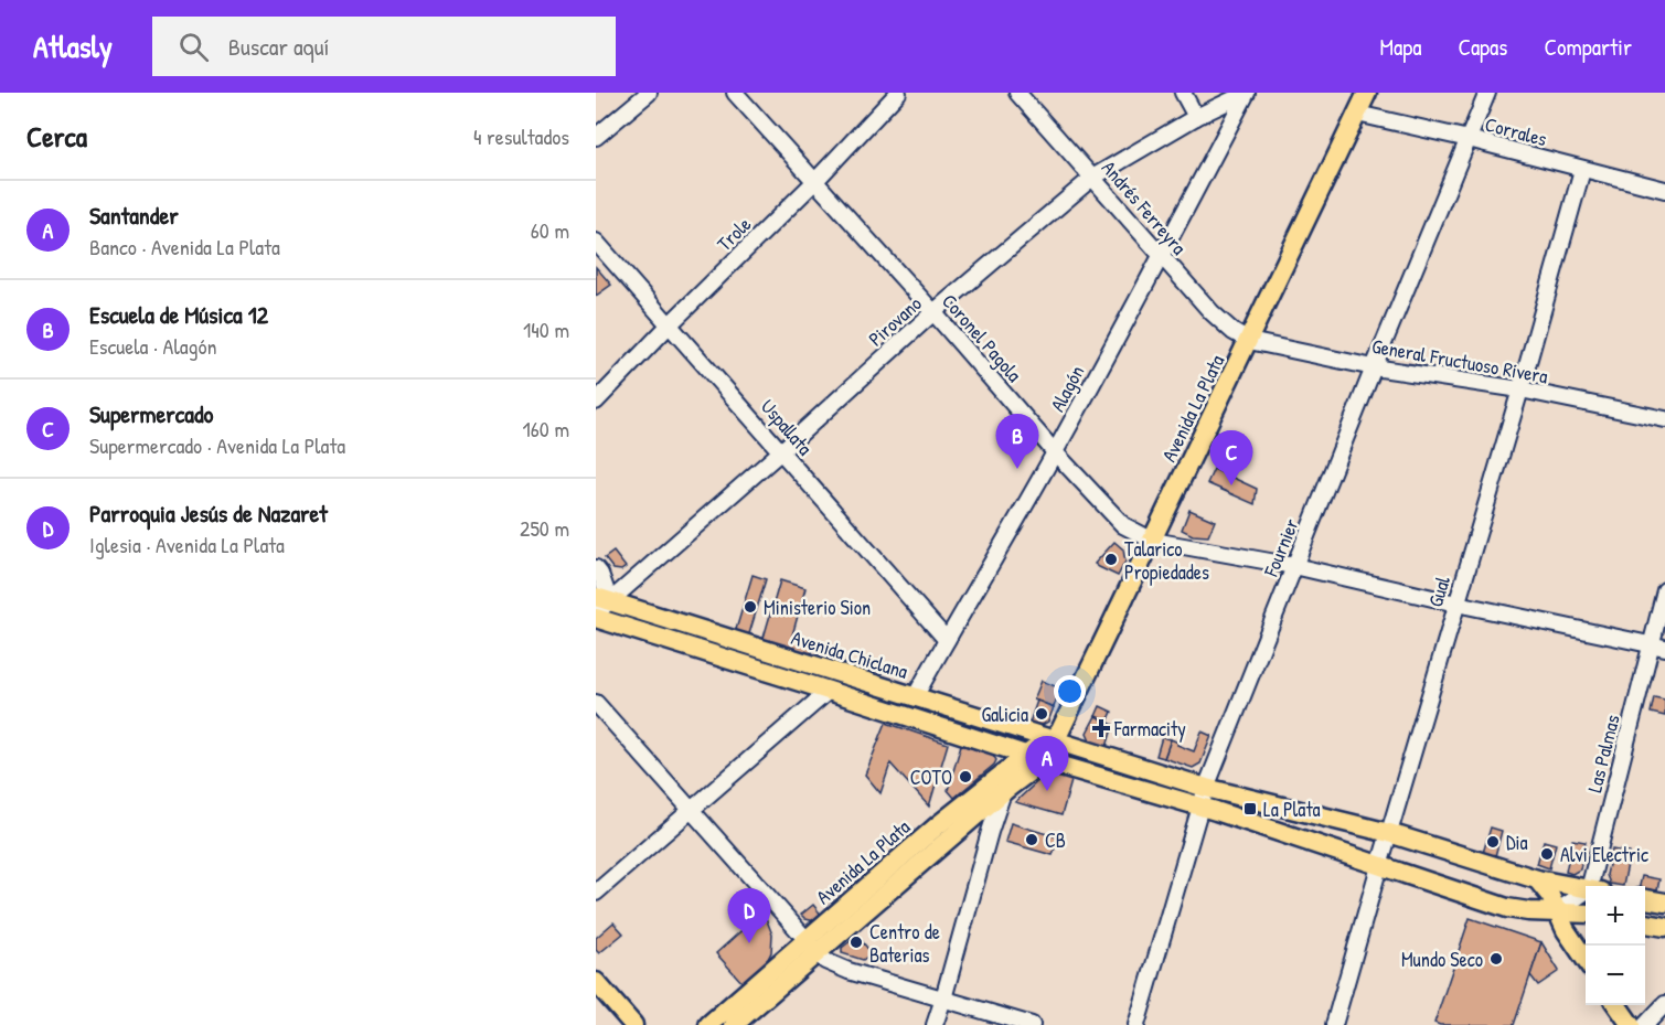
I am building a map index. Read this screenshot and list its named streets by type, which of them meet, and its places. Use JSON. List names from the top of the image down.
{
  "streets": {
    "main road": ["Avenida La Plata", "Avenida Chiclana"],
    "street": [
      "Corrales",
      "Andrés Ferreyra",
      "Trole",
      "Pirovano",
      "Coronel Pagola",
      "General Fructuoso Rivera",
      "Alagón",
      "Uspallata",
      "Fournier",
      "Gual",
      "Las Palmas"
    ]
  },
  "crossings": [
    ["Corrales", "Avenida La Plata"],
    ["Corrales", "Fournier"],
    ["Corrales", "Gual"],
    ["Andrés Ferreyra", "Pirovano"],
    ["Andrés Ferreyra", "General Fructuoso Rivera"],
    ["Andrés Ferreyra", "Alagón"],
    ["Andrés Ferreyra", "Avenida La Plata"],
    ["Trole", "Coronel Pagola"],
    ["Trole", "Uspallata"],
    ["Pirovano", "Coronel Pagola"],
    ["Pirovano", "Alagón"],
    ["Pirovano", "Uspallata"],
    ["Pirovano", "Avenida Chiclana"],
    ["Coronel Pagola", "Alagón"],
    ["Coronel Pagola", "Avenida La Plata"],
    ["Coronel Pagola", "Fournier"],
    ["Coronel Pagola", "Gual"],
    ["Coronel Pagola", "Las Palmas"],
    ["General Fructuoso Rivera", "Avenida La Plata"],
    ["General Fructuoso Rivera", "Fournier"],
    ["General Fructuoso Rivera", "Gual"],
    ["Alagón", "Uspallata"],
    ["Alagón", "Avenida Chiclana"],
    ["Avenida La Plata", "Avenida Chiclana"],
    ["Fournier", "Avenida Chiclana"],
    ["Gual", "Avenida Chiclana"]
  ],
  "places": {
    "other": [
      "Talarico Propiedades",
      "Ministerio Sion",
      "Galicia",
      "COTO",
      "CB",
      "Dia",
      "Alvi Electric",
      "Centro de Baterias",
      "Mundo Seco"
    ],
    "health": ["Farmacity"],
    "transit": ["La Plata"]
  },
  "page": {
    "header": "Atlasly",
    "search": "Buscar aquí",
    "nav": ["Mapa", "Capas", "Compartir"],
    "heading": ["Cerca", "4 resultados"],
    "list": [
      {
        "mark": "A",
        "name": "Santander",
        "note": "Banco · Avenida La Plata",
        "value": "60 m"
      },
      {
        "mark": "B",
        "name": "Escuela de Música 12",
        "note": "Escuela · Alagón",
        "value": "140 m"
      },
      {
        "mark": "C",
        "name": "Supermercado",
        "note": "Supermercado · Avenida La Plata",
        "value": "160 m"
      },
      {
        "mark": "D",
        "name": "Parroquia Jesús de Nazaret",
        "note": "Iglesia · Avenida La Plata",
        "value": "250 m"
      }
    ],
    "pins": [
      "B",
      "C",
      "A",
      "D"
    ],
    "map_buttons": ["+", "−"]
  }
}
